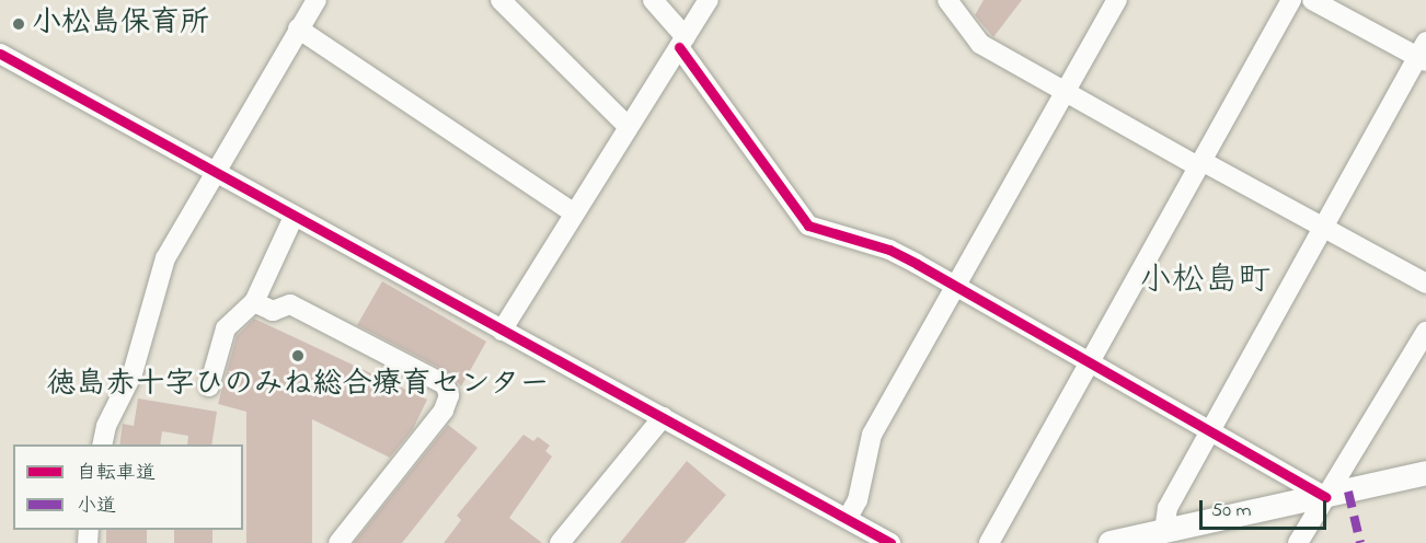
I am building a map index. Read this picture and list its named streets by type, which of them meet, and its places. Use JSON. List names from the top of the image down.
{
  "districts": ["小松島町"],
  "places": ["小松島保育所", "徳島赤十字ひのみね総合療育センター"],
  "legend": ["自転車道", "小道"],
  "scale_bar": "50 m"
}
